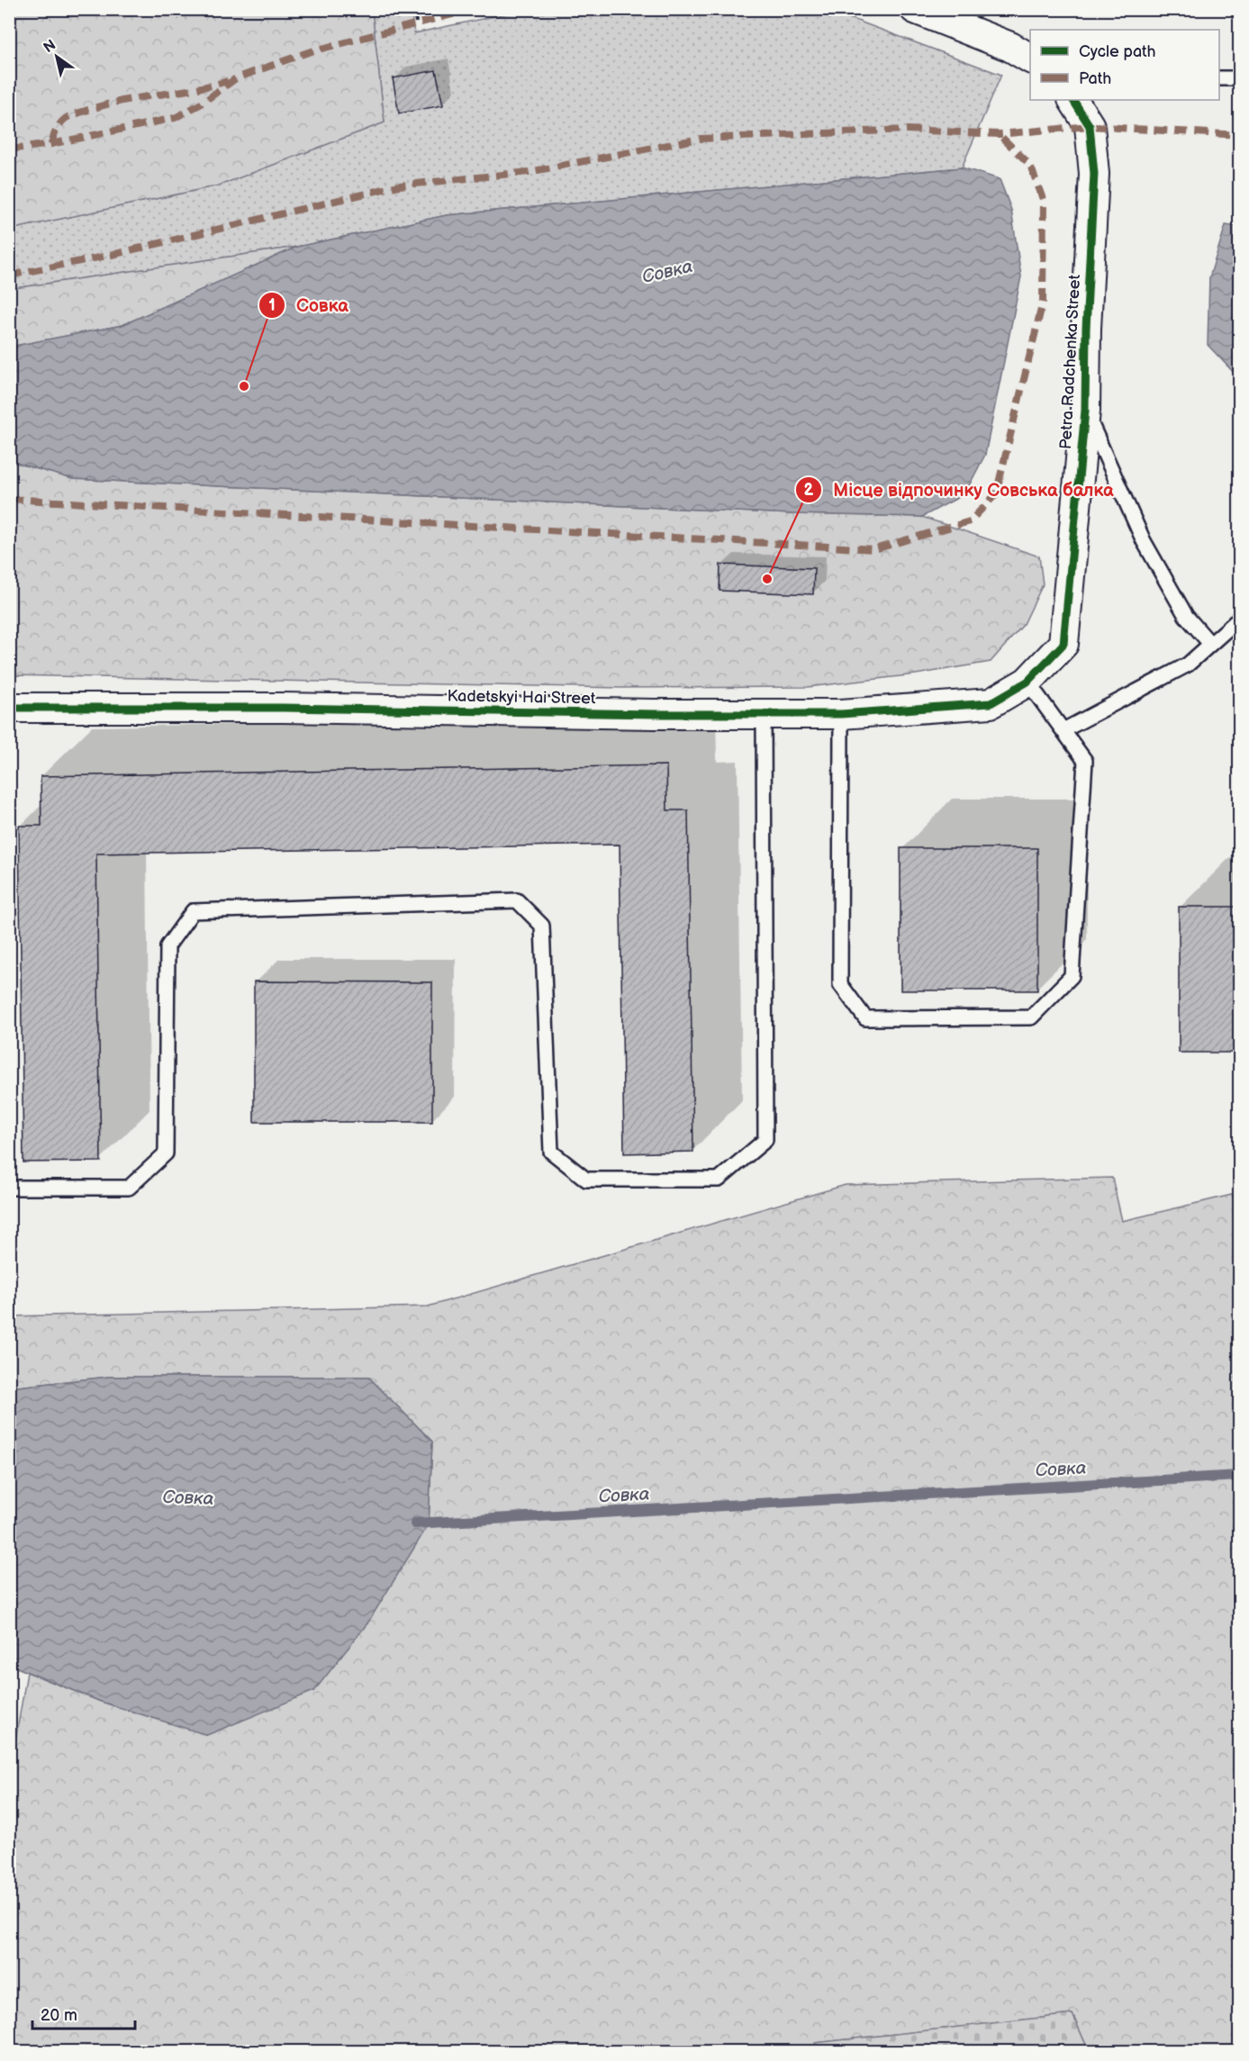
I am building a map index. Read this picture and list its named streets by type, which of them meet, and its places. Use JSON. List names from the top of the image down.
{
  "streets": {
    "street": ["Petra Radchenka Street", "Kadetskyi Hai Street"]
  },
  "crossings": [
    ["Petra Radchenka Street", "Kadetskyi Hai Street"]
  ],
  "water": ["Совка"],
  "places": ["Совка", "Місце відпочинку Совська балка"],
  "legend": ["Cycle path", "Path"],
  "scale_bar": "20 m",
  "north": "top left"
}
